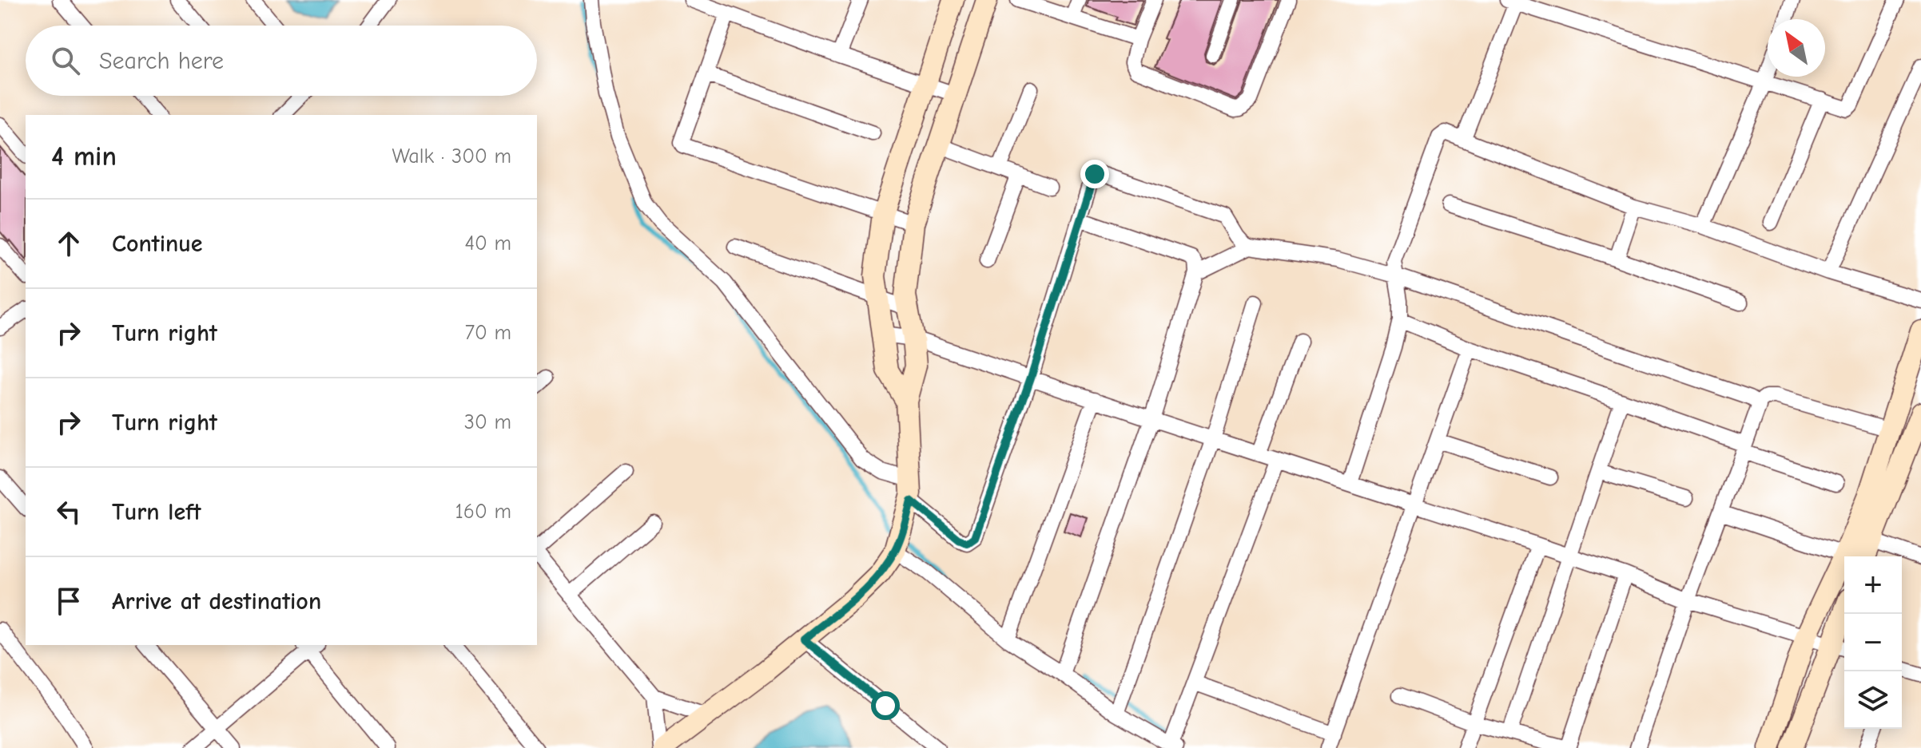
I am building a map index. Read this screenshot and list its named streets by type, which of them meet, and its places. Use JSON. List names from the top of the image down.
{
  "north": "top left",
  "page": {
    "search": "Search here",
    "heading": ["4 min", "Walk · 300 m"],
    "list": [
      ["Continue", "40 m"],
      ["Turn right", "70 m"],
      ["Turn right", "30 m"],
      ["Turn left", "160 m"],
      "Arrive at destination"
    ],
    "map_buttons": ["+", "−"]
  }
}
